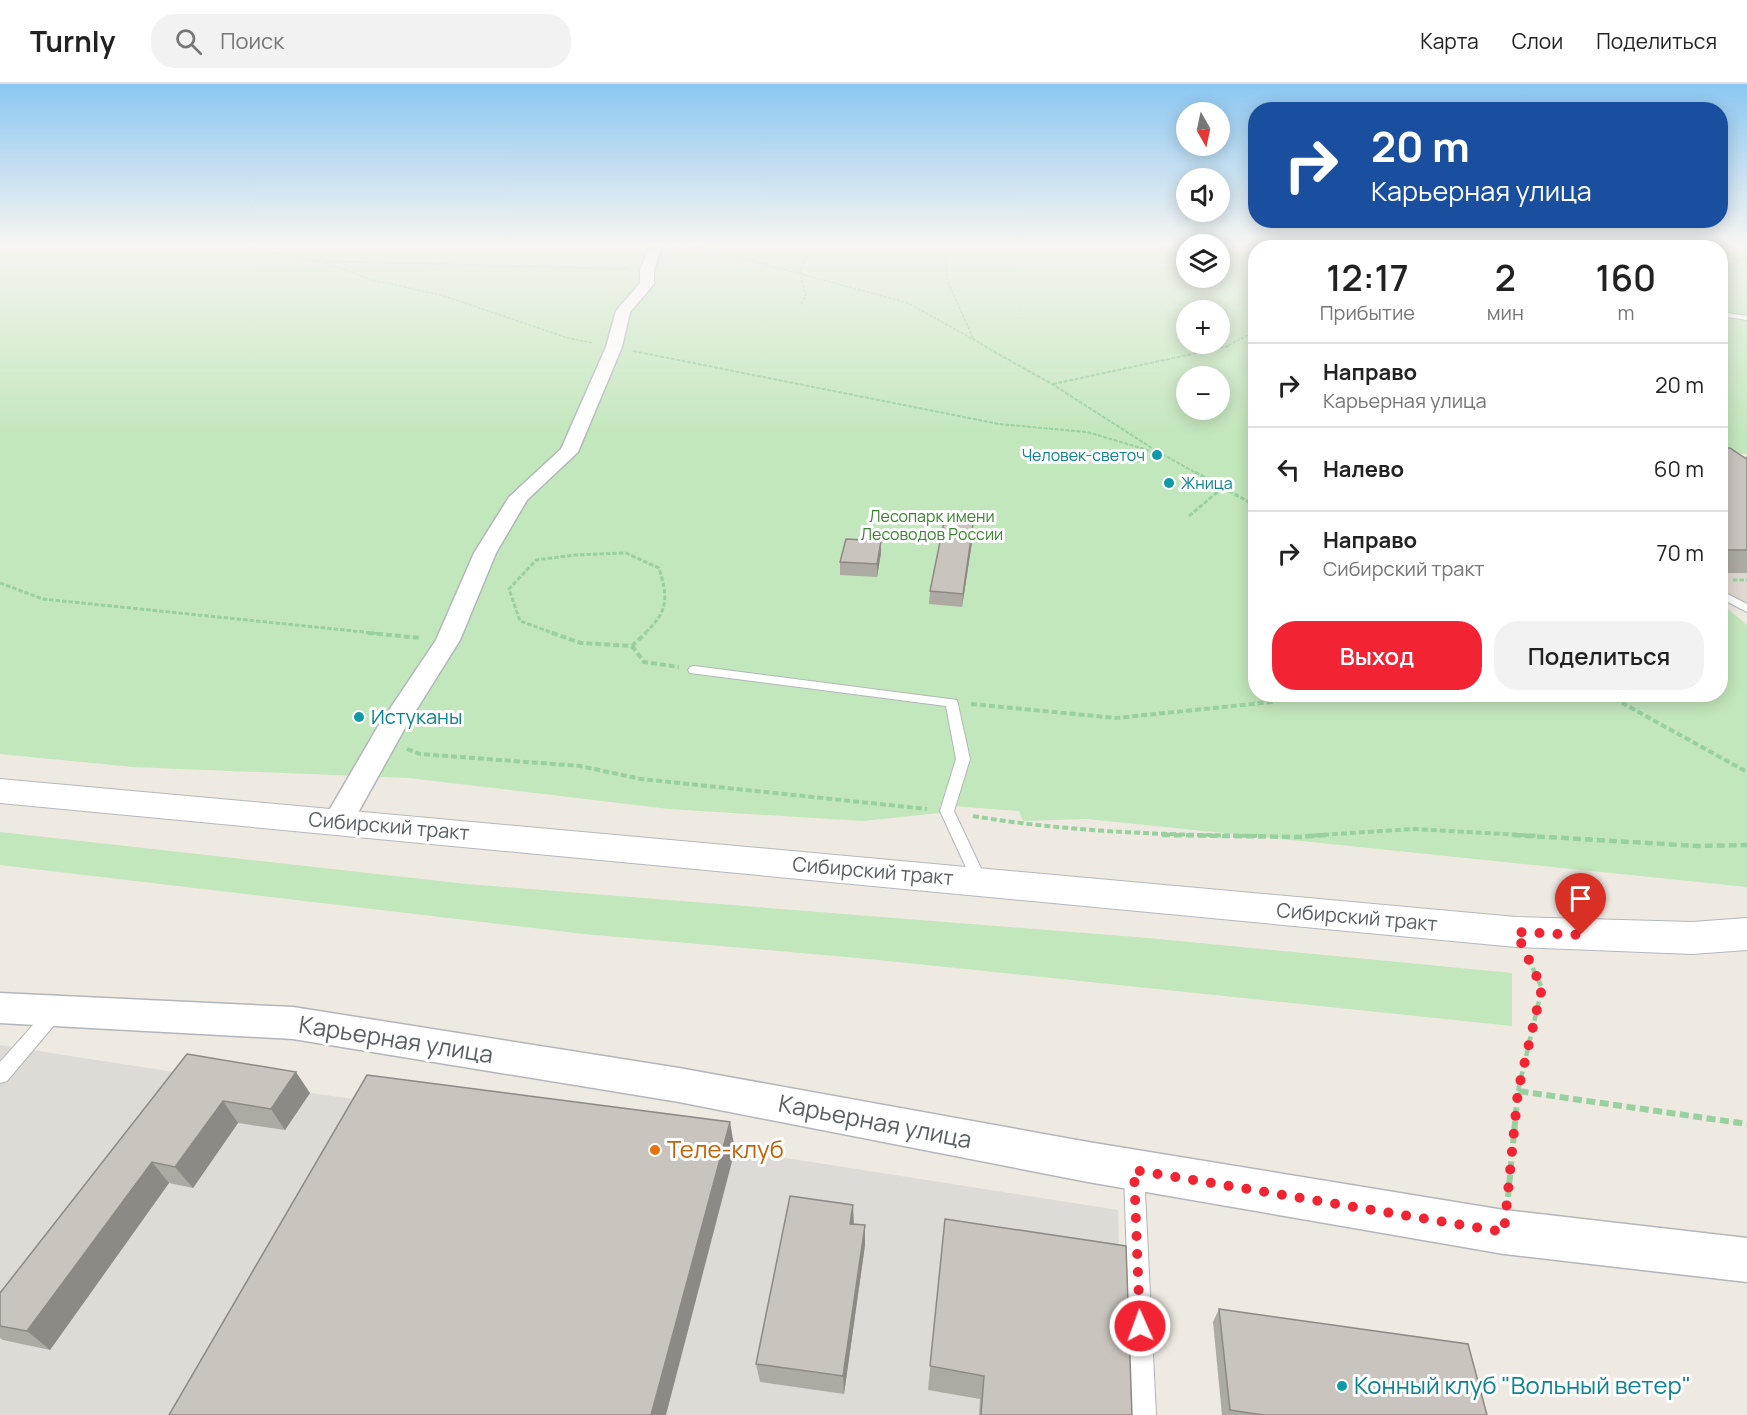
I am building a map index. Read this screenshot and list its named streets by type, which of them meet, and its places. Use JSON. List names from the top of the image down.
{
  "streets": {
    "main road": ["Сибирский тракт"],
    "street": ["Карьерная улица"]
  },
  "parks": ["Лесопарк имени Лесоводов России"],
  "places": [
    "Человек-светоч",
    "Жница",
    "Истуканы",
    "Теле-клуб",
    "Конный клуб \"Вольный ветер\""
  ],
  "north": "bottom",
  "page": {
    "header": "Turnly",
    "search": "Поиск",
    "nav": ["Карта", "Слои", "Поделиться"],
    "map_buttons": ["+", "−"],
    "turn": ["20 m", "Карьерная улица"],
    "eta": [
      "12:17",
      "Прибытие",
      "2",
      "мин",
      "160",
      "m"
    ],
    "list": [
      {
        "name": "Направо",
        "note": "Карьерная улица",
        "value": "20 m"
      },
      {
        "name": "Налево",
        "value": "60 m"
      },
      {
        "name": "Направо",
        "note": "Сибирский тракт",
        "value": "70 m"
      }
    ],
    "buttons": ["Выход", "Поделиться"]
  }
}
